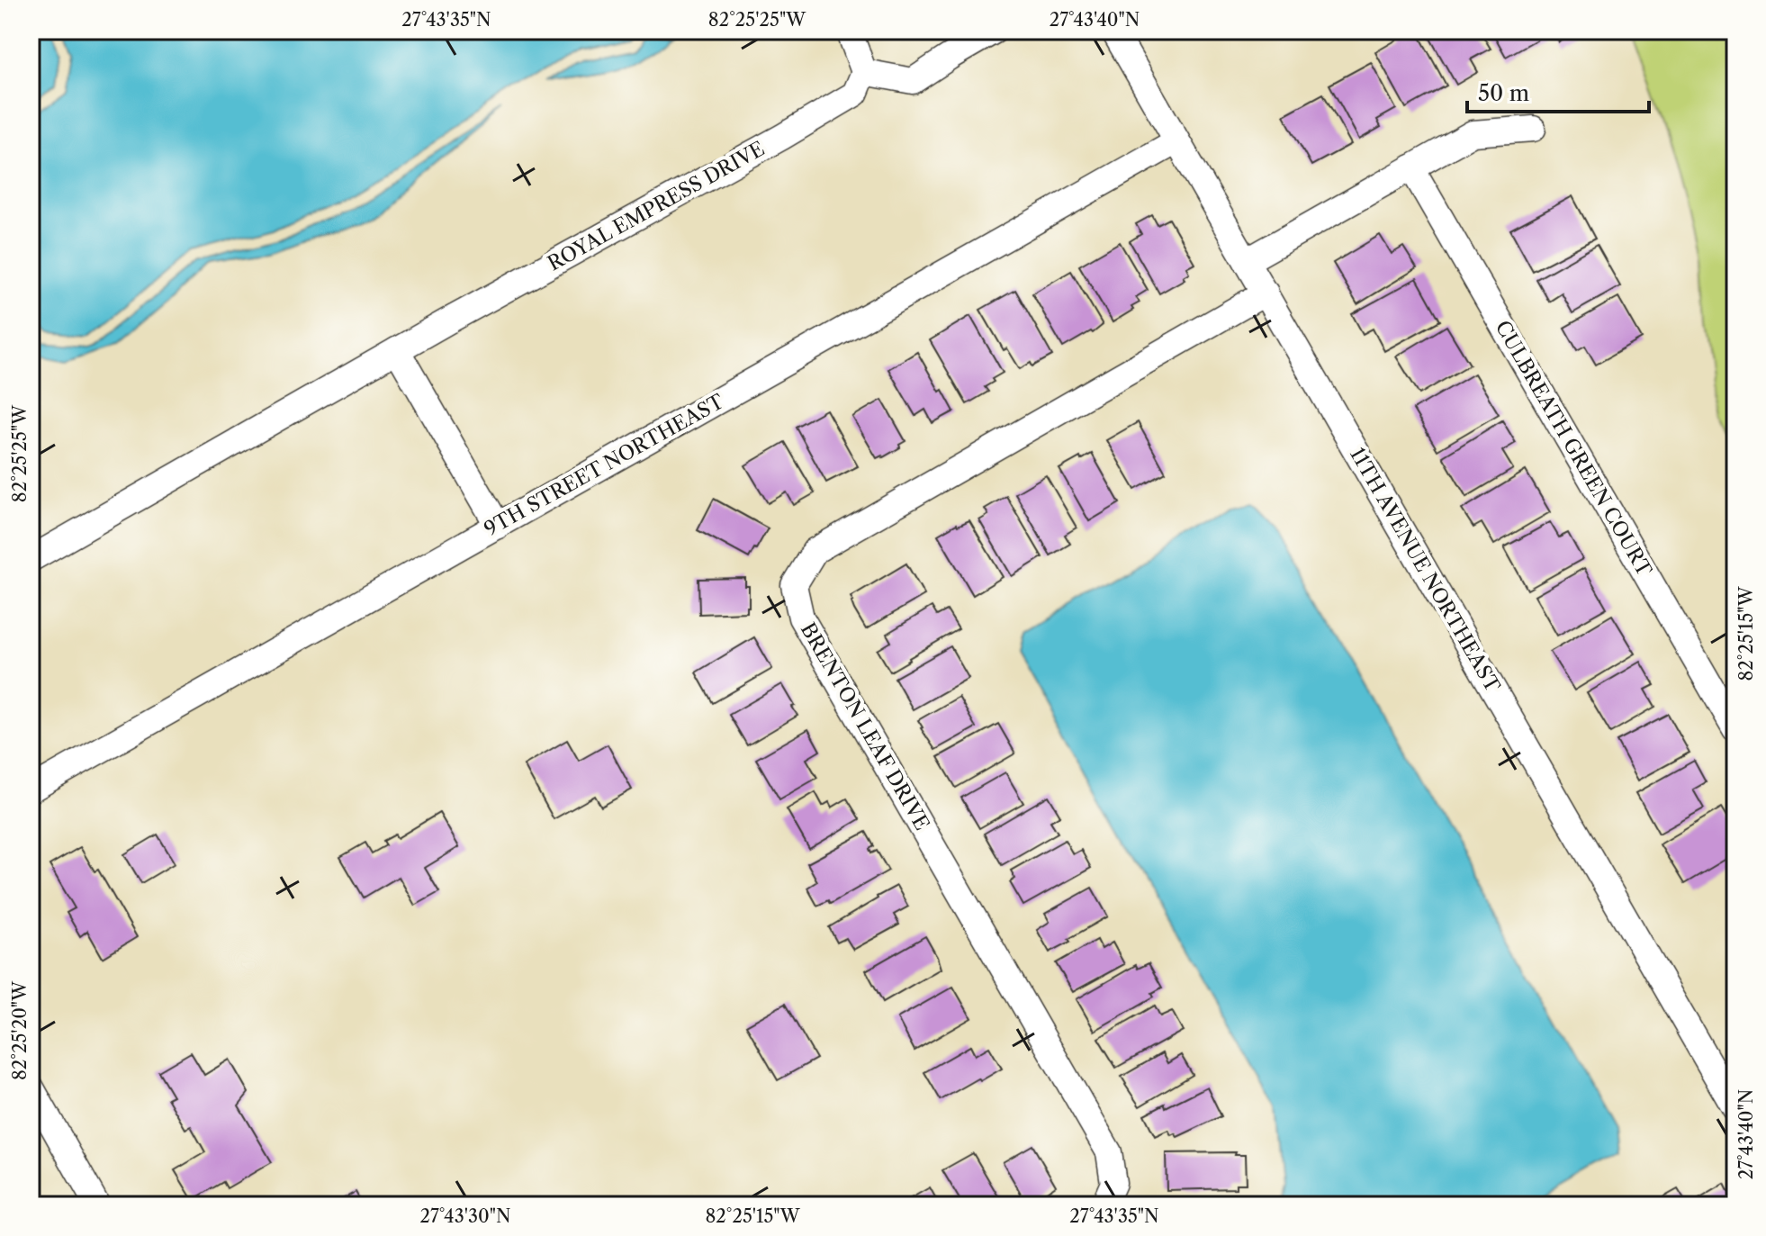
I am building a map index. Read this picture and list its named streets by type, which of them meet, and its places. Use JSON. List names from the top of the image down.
{
  "streets": {
    "street": [
      "ROYAL EMPRESS DRIVE",
      "CULBREATH GREEN COURT",
      "9TH STREET NORTHEAST",
      "11TH AVENUE NORTHEAST",
      "BRENTON LEAF DRIVE"
    ]
  },
  "crossings": [
    ["9TH STREET NORTHEAST", "11TH AVENUE NORTHEAST"],
    ["11TH AVENUE NORTHEAST", "BRENTON LEAF DRIVE"]
  ],
  "scale_bar": "50 m",
  "coordinates": [
    "27°43'35\"N",
    "82°25'25\"W",
    "27°43'40\"N",
    "82°25'15\"W",
    "82°25'20\"W",
    "27°43'30\"N"
  ]
}
